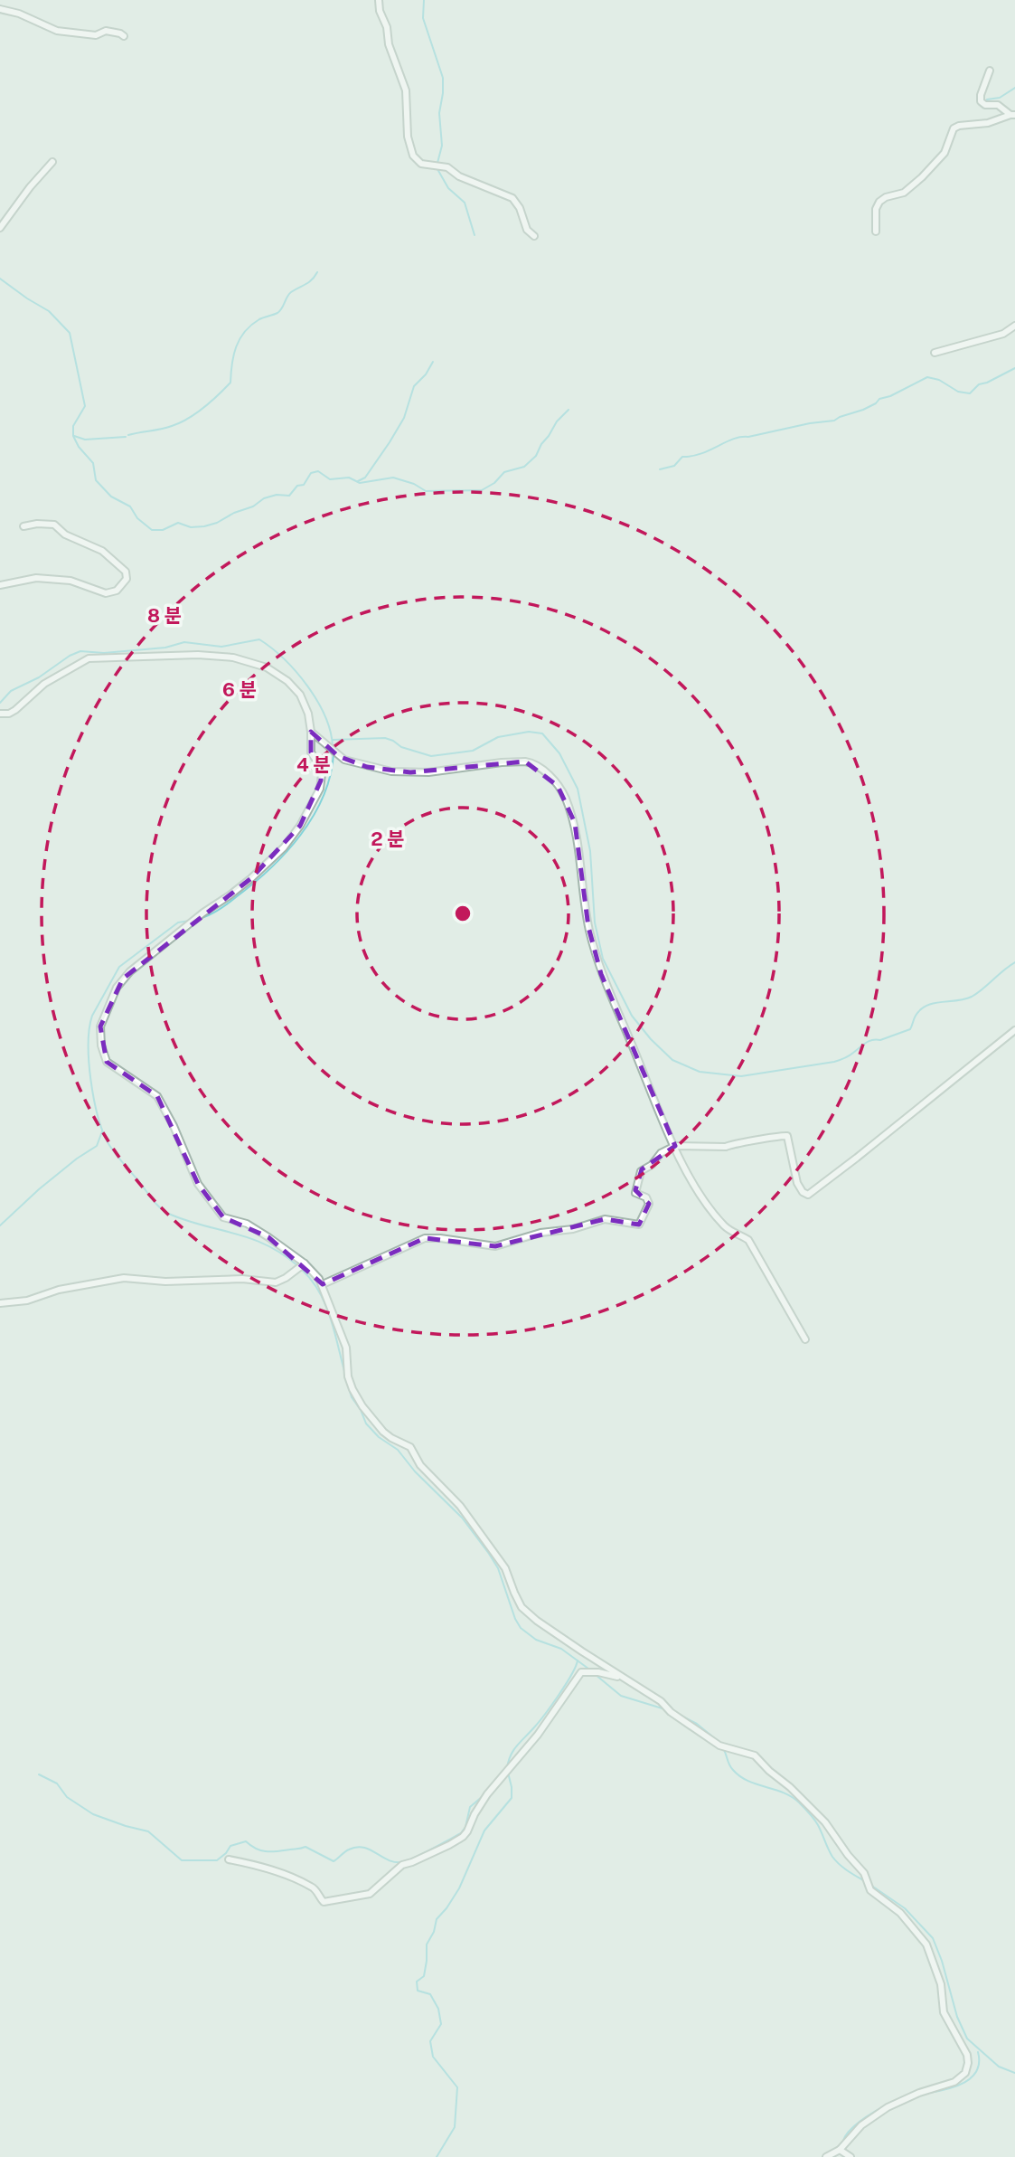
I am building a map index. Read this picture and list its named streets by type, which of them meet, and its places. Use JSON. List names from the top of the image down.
{
  "rings": [
    "8 분",
    "6 분",
    "4 분",
    "2 분"
  ]
}
